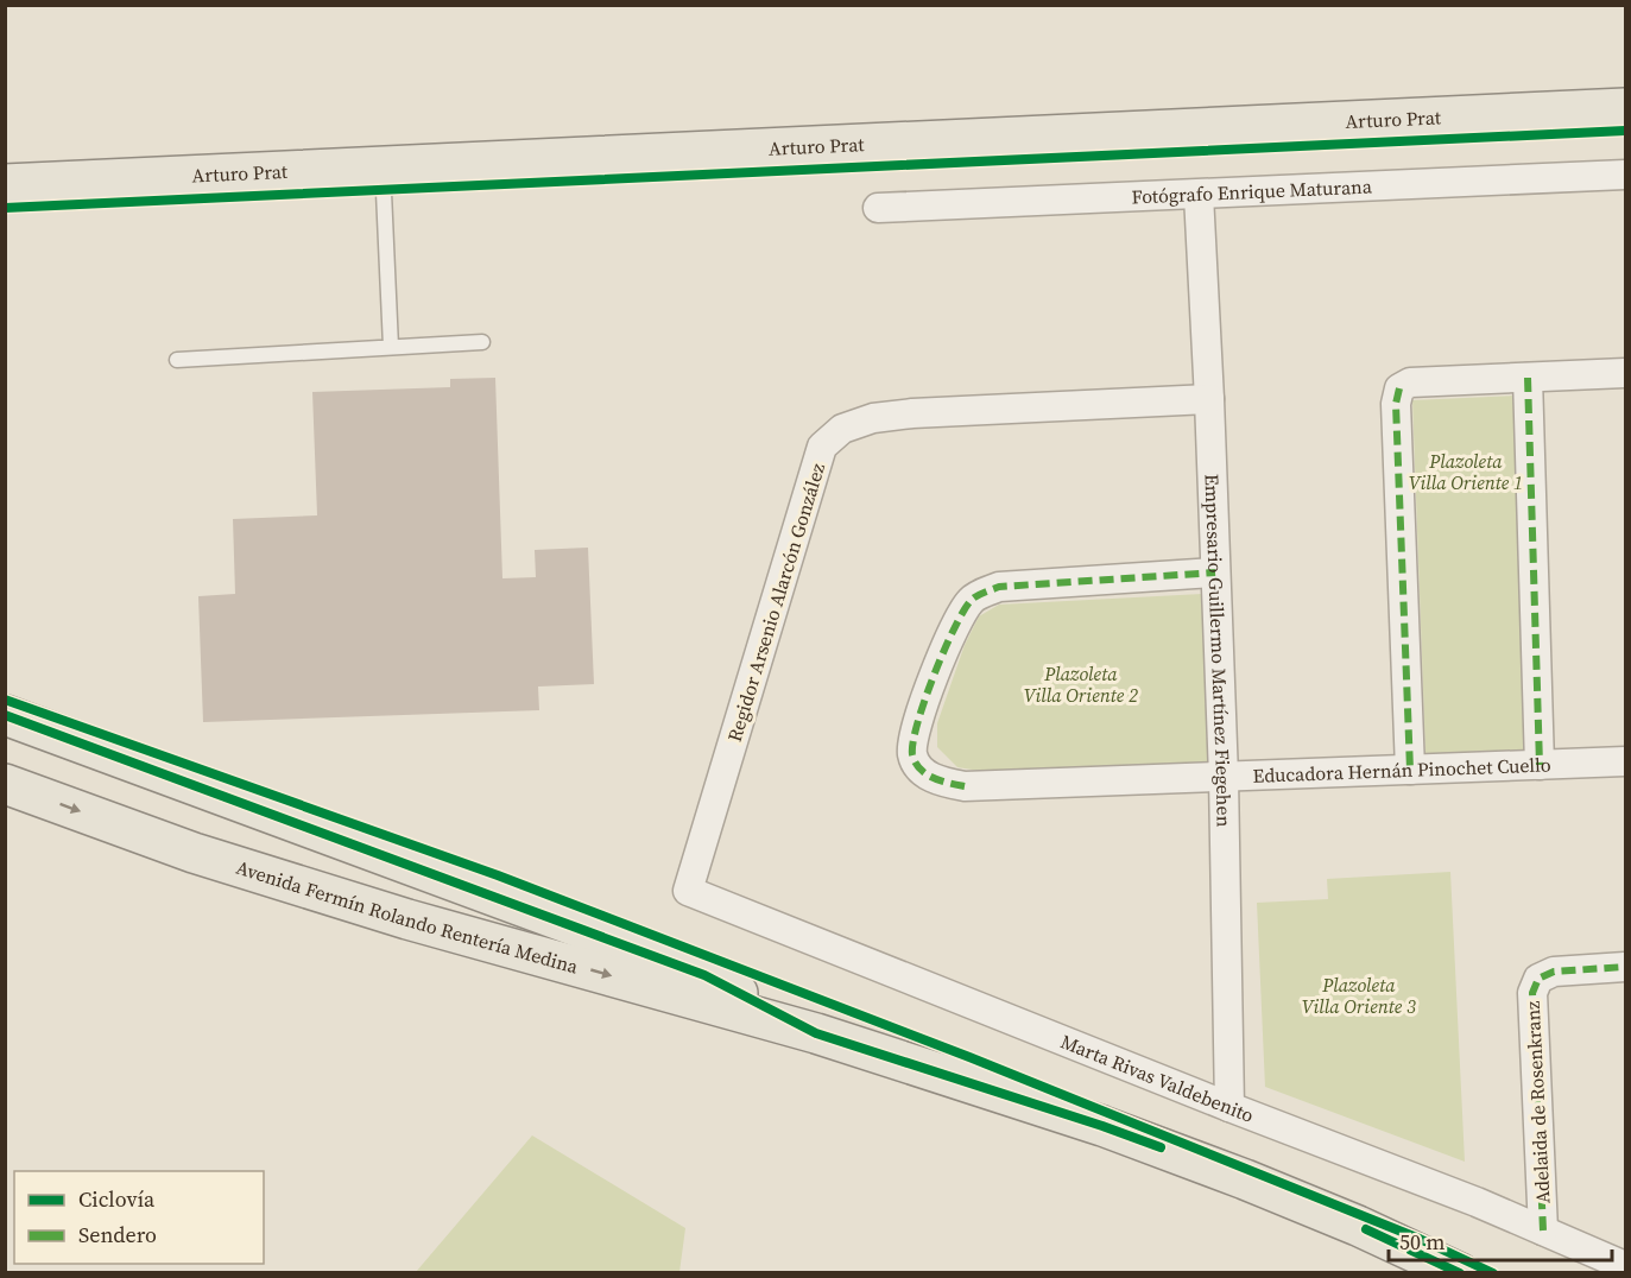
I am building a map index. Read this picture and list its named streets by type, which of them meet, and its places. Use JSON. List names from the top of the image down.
{
  "streets": {
    "main road": ["Arturo Prat", "Avenida Fermín Rolando Rentería Medina"],
    "street": [
      "Fotógrafo Enrique Maturana",
      "Regidor Arsenio Alarcón González",
      "Empresario Guillermo Martínez Fiegehen",
      "Educadora Hernán Pinochet Cuello",
      "Marta Rivas Valdebenito",
      "Adelaida de Rosenkranz"
    ]
  },
  "crossings": [
    ["Fotógrafo Enrique Maturana", "Empresario Guillermo Martínez Fiegehen"],
    ["Regidor Arsenio Alarcón González", "Empresario Guillermo Martínez Fiegehen"],
    ["Regidor Arsenio Alarcón González", "Marta Rivas Valdebenito"],
    ["Empresario Guillermo Martínez Fiegehen", "Educadora Hernán Pinochet Cuello"],
    ["Empresario Guillermo Martínez Fiegehen", "Marta Rivas Valdebenito"],
    ["Marta Rivas Valdebenito", "Adelaida de Rosenkranz"]
  ],
  "parks": ["Plazoleta Villa Oriente 1", "Plazoleta Villa Oriente 2", "Plazoleta Villa Oriente 3"],
  "legend": ["Ciclovía", "Sendero"],
  "scale_bar": "50 m"
}
